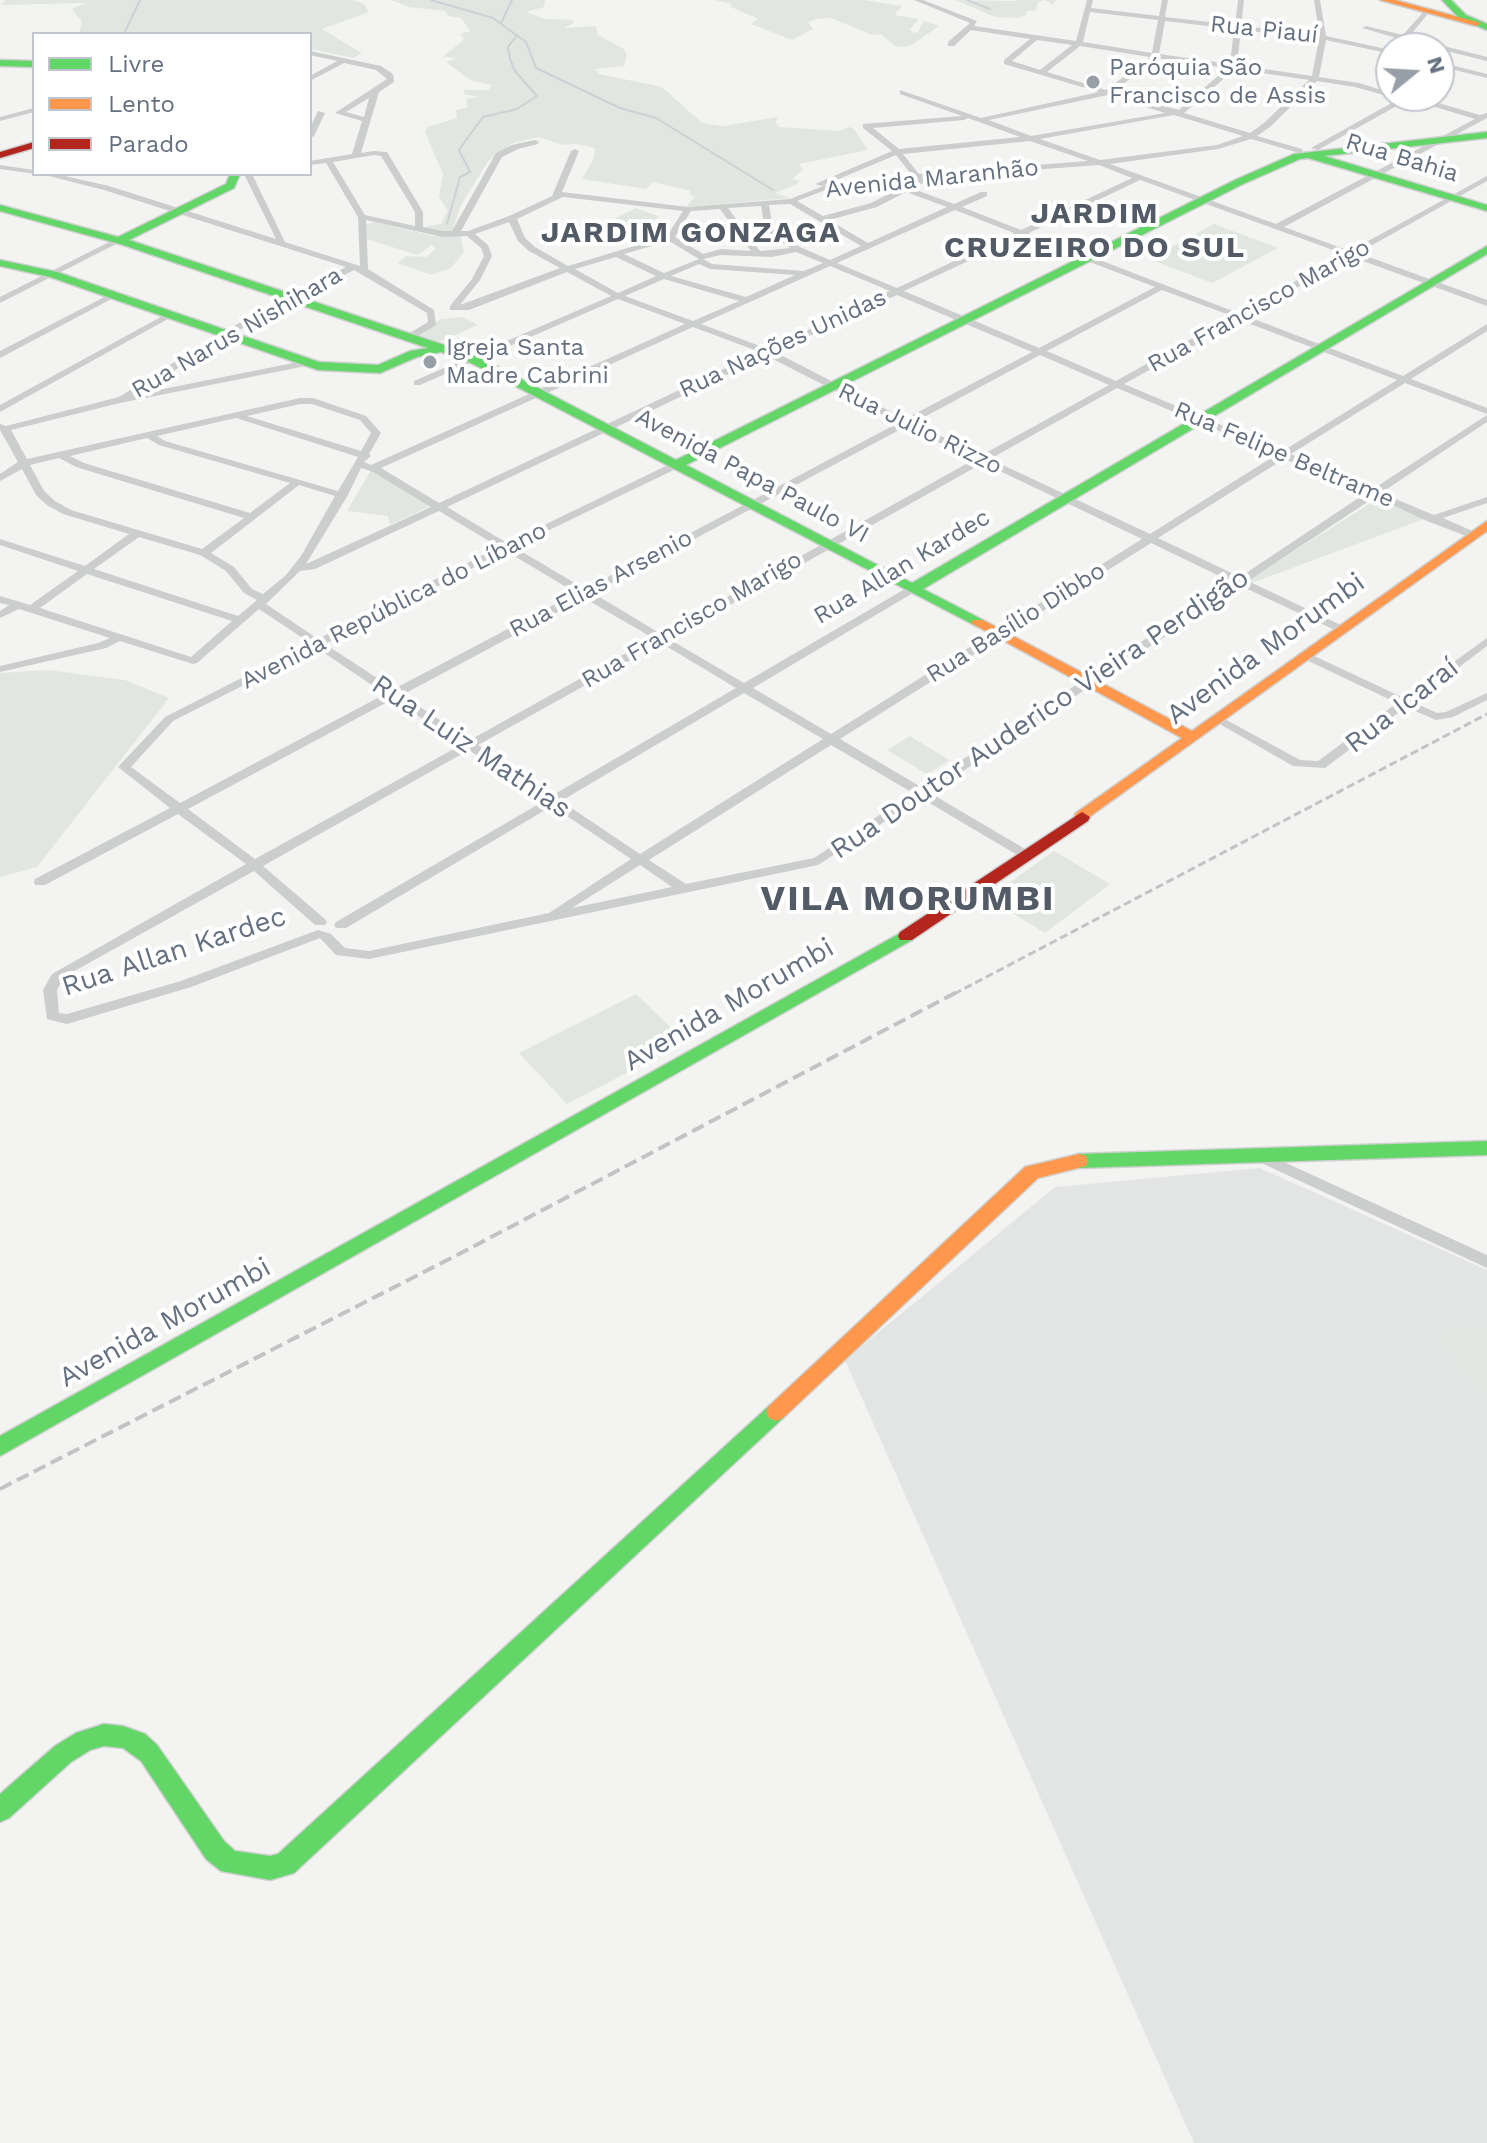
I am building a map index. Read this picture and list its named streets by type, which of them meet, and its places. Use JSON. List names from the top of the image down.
{
  "streets": {
    "main road": [
      "Rua Bahia",
      "Avenida Papa Paulo VI",
      "Rua Allan Kardec",
      "Avenida Morumbi"
    ],
    "street": [
      "Rua Piauí",
      "Avenida Maranhão",
      "Rua Francisco Marigo",
      "Rua Narus Nishihara",
      "Rua Nações Unidas",
      "Rua Julio Rizzo",
      "Rua Felipe Beltrame",
      "Rua Elias Arsenio",
      "Avenida República do Líbano",
      "Rua Basílio Dibbo",
      "Rua Icaraí",
      "Rua Doutor Auderico Vieira Perdigão",
      "Rua Luiz Mathias"
    ]
  },
  "crossings": [
    ["Rua Bahia", "Avenida Maranhão"],
    ["Rua Bahia", "Rua Francisco Marigo"],
    ["Rua Francisco Marigo", "Rua Julio Rizzo"],
    ["Rua Francisco Marigo", "Rua Felipe Beltrame"],
    ["Rua Francisco Marigo", "Avenida Papa Paulo VI"],
    ["Rua Francisco Marigo", "Rua Allan Kardec"],
    ["Rua Francisco Marigo", "Rua Doutor Auderico Vieira Perdigão"],
    ["Rua Francisco Marigo", "Rua Luiz Mathias"],
    ["Rua Narus Nishihara", "Avenida Papa Paulo VI"],
    ["Rua Nações Unidas", "Rua Julio Rizzo"],
    ["Rua Nações Unidas", "Rua Felipe Beltrame"],
    ["Rua Nações Unidas", "Avenida Papa Paulo VI"],
    ["Rua Julio Rizzo", "Rua Allan Kardec"],
    ["Rua Julio Rizzo", "Rua Elias Arsenio"],
    ["Rua Julio Rizzo", "Rua Basílio Dibbo"],
    ["Rua Julio Rizzo", "Avenida Morumbi"],
    ["Rua Julio Rizzo", "Rua Doutor Auderico Vieira Perdigão"],
    ["Rua Felipe Beltrame", "Rua Allan Kardec"],
    ["Rua Felipe Beltrame", "Rua Elias Arsenio"],
    ["Rua Felipe Beltrame", "Rua Basílio Dibbo"],
    ["Rua Felipe Beltrame", "Avenida Morumbi"],
    ["Rua Felipe Beltrame", "Rua Doutor Auderico Vieira Perdigão"],
    ["Avenida Papa Paulo VI", "Rua Allan Kardec"],
    ["Avenida Papa Paulo VI", "Rua Elias Arsenio"],
    ["Avenida Papa Paulo VI", "Avenida República do Líbano"],
    ["Avenida Papa Paulo VI", "Rua Basílio Dibbo"],
    ["Avenida Papa Paulo VI", "Avenida Morumbi"],
    ["Avenida Papa Paulo VI", "Rua Doutor Auderico Vieira Perdigão"],
    ["Rua Allan Kardec", "Rua Doutor Auderico Vieira Perdigão"],
    ["Rua Allan Kardec", "Rua Luiz Mathias"],
    ["Rua Elias Arsenio", "Rua Doutor Auderico Vieira Perdigão"],
    ["Rua Elias Arsenio", "Rua Luiz Mathias"],
    ["Avenida República do Líbano", "Rua Doutor Auderico Vieira Perdigão"],
    ["Avenida República do Líbano", "Rua Luiz Mathias"],
    ["Rua Basílio Dibbo", "Rua Doutor Auderico Vieira Perdigão"],
    ["Rua Basílio Dibbo", "Rua Luiz Mathias"],
    ["Avenida Morumbi", "Rua Icaraí"],
    ["Rua Doutor Auderico Vieira Perdigão", "Rua Luiz Mathias"]
  ],
  "districts": ["JARDIM CRUZEIRO DO SUL", "JARDIM GONZAGA", "VILA MORUMBI"],
  "places": ["Paróquia São Francisco de Assis", "Igreja Santa Madre Cabrini"],
  "legend": ["Livre", "Lento", "Parado"],
  "north": "right"
}
